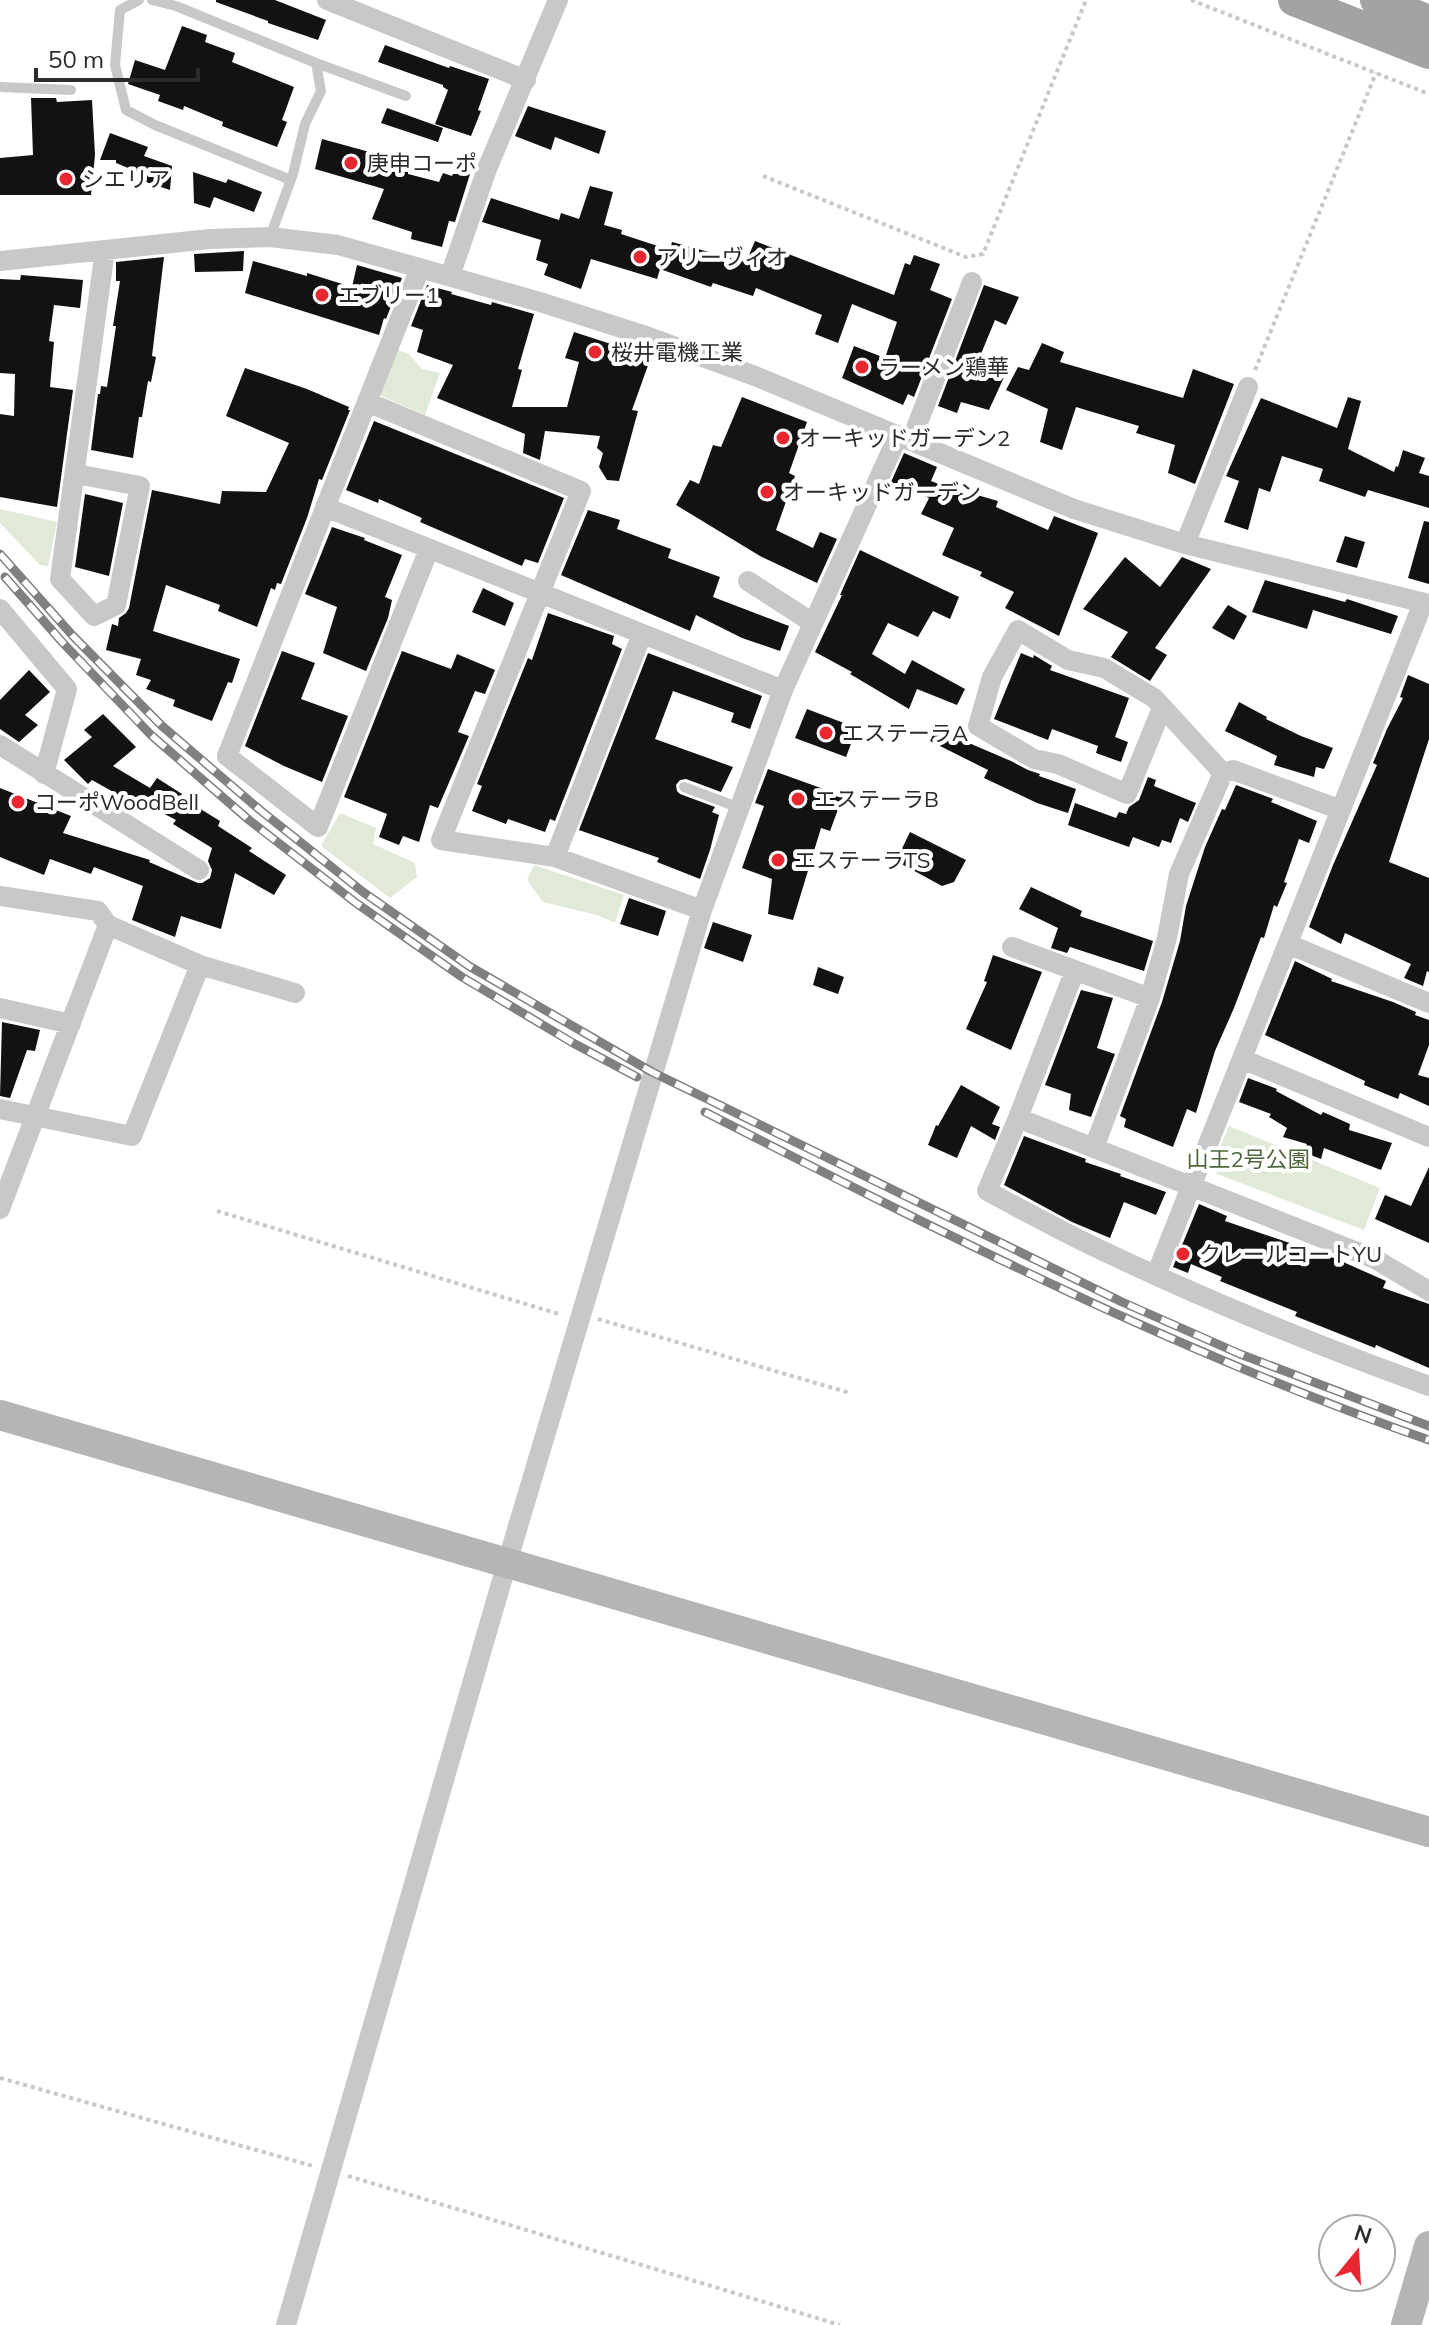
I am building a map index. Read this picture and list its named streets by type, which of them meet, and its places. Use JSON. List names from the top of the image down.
{
  "parks": ["山王2号公園"],
  "places": [
    "庚申コーポ",
    "シエリア",
    "アリーヴィオ",
    "エブリー1",
    "桜井電機工業",
    "ラーメン鶏華",
    "オーキッドガーデン2",
    "オーキッドガーデン",
    "エステーラA",
    "エステーラB",
    "コーポWoodBell",
    "エステーラTS",
    "クレールコートYU"
  ],
  "scale_bar": "50 m",
  "north": "top"
}
